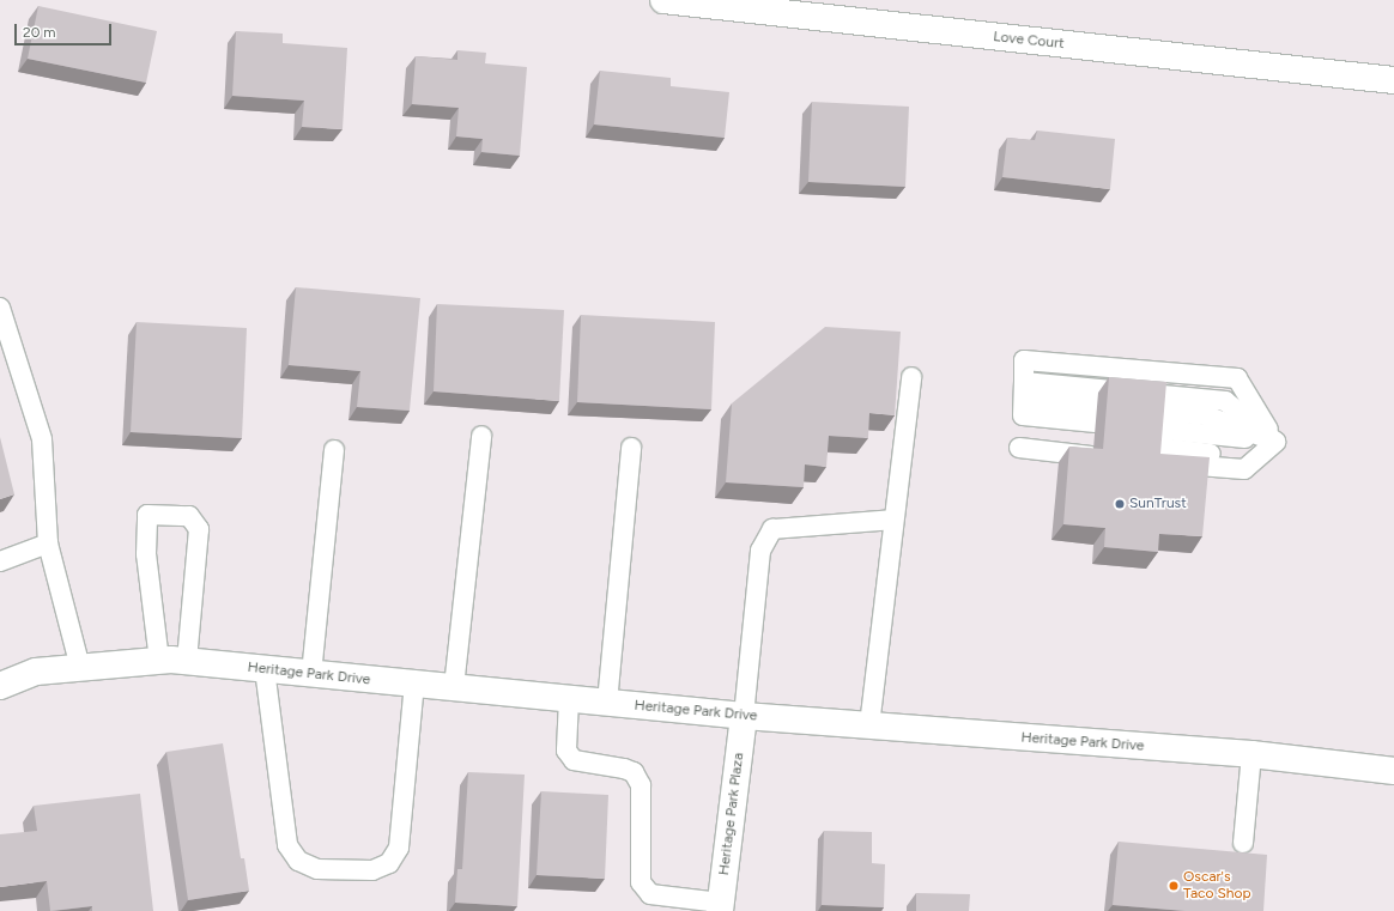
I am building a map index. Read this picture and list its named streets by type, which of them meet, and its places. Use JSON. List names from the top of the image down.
{
  "streets": {
    "street": ["Love Court", "Heritage Park Drive", "Heritage Park Plaza"]
  },
  "crossings": [
    ["Heritage Park Drive", "Heritage Park Plaza"]
  ],
  "places": ["SunTrust", "Oscar's Taco Shop"],
  "scale_bar": "20 m"
}
